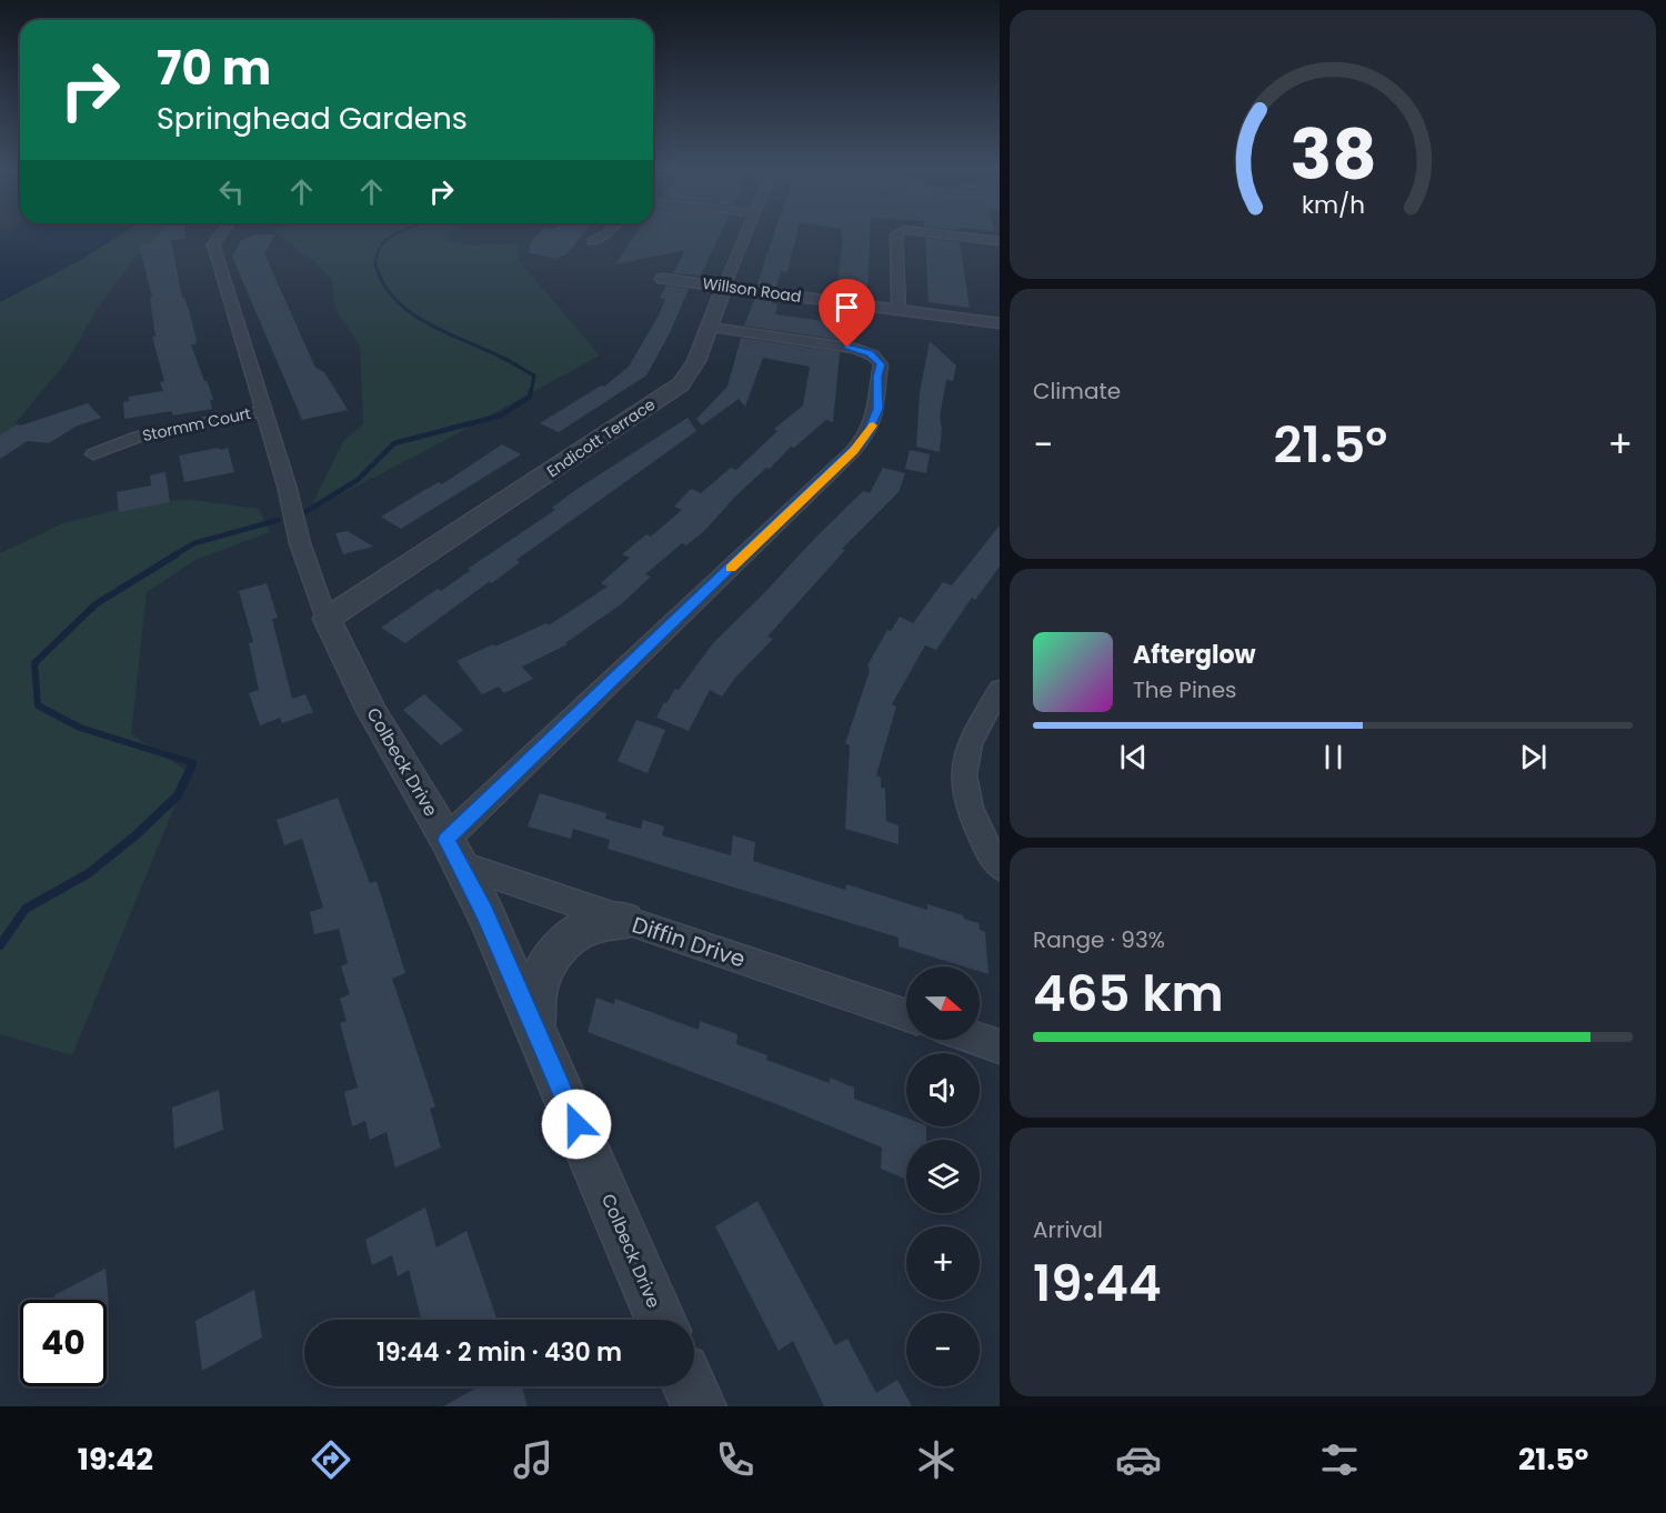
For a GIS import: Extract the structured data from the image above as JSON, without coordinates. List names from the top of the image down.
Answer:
{
  "streets": {
    "street": [
      "Willson Road",
      "Stormm Court",
      "Endicott Terrace",
      "Colbeck Drive",
      "Diffin Drive"
    ]
  },
  "crossings": [
    ["Willson Road", "Endicott Terrace"],
    ["Stormm Court", "Colbeck Drive"],
    ["Endicott Terrace", "Colbeck Drive"],
    ["Colbeck Drive", "Diffin Drive"]
  ],
  "north": "right",
  "page": {
    "turn": ["70 m", "Springhead Gardens"],
    "tile": [
      "Climate",
      ["Range · 93%", "465 km"],
      ["Arrival", "19:44"]
    ],
    "heat": ["−", "21.5°", "+"],
    "song": ["Afterglow", "The Pines"],
    "map_buttons": ["+", "−"],
    "limit": "40",
    "trip": "19:44 · 2 min · 430 m",
    "tabs": ["19:42", "21.5°"],
    "gauge": ["38", "km/h"]
  }
}
